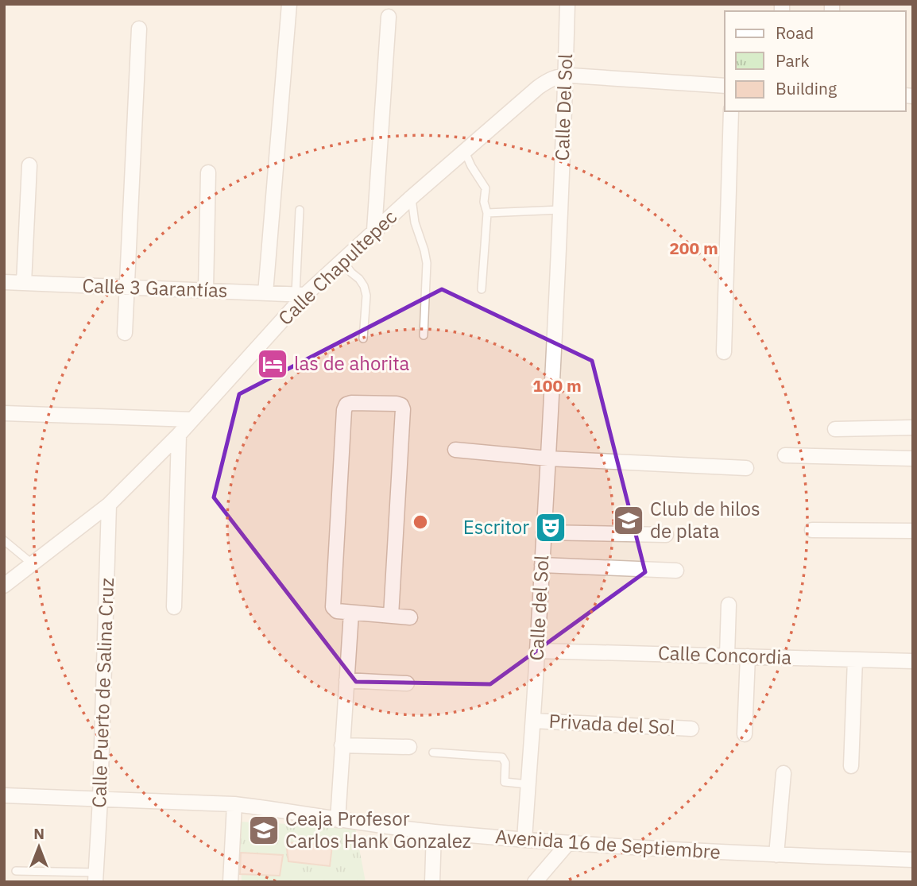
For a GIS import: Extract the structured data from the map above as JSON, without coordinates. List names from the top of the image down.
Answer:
{
  "streets": {
    "street": [
      "Calle Del Sol",
      "Calle Chapultepec",
      "Calle 3 Garantías",
      "Calle del Sol",
      "Calle Concordia",
      "Calle Puerto de Salina Cruz",
      "Privada del Sol",
      "Avenida 16 de Septiembre"
    ]
  },
  "crossings": [
    ["Calle Del Sol", "Calle Chapultepec"],
    ["Calle Del Sol", "Calle del Sol"],
    ["Calle Chapultepec", "Calle 3 Garantías"],
    ["Calle Chapultepec", "Calle Puerto de Salina Cruz"],
    ["Calle del Sol", "Calle Concordia"],
    ["Calle del Sol", "Privada del Sol"],
    ["Calle del Sol", "Avenida 16 de Septiembre"],
    ["Calle Puerto de Salina Cruz", "Avenida 16 de Septiembre"]
  ],
  "places": {
    "hotel": ["las de ahorita"],
    "school or university": ["Club de hilos de plata", "Ceaja Profesor Carlos Hank Gonzalez"],
    "theatre": ["Escritor"]
  },
  "legend": ["Road", "Park", "Building"],
  "north": "top",
  "rings": ["200 m", "100 m"]
}
